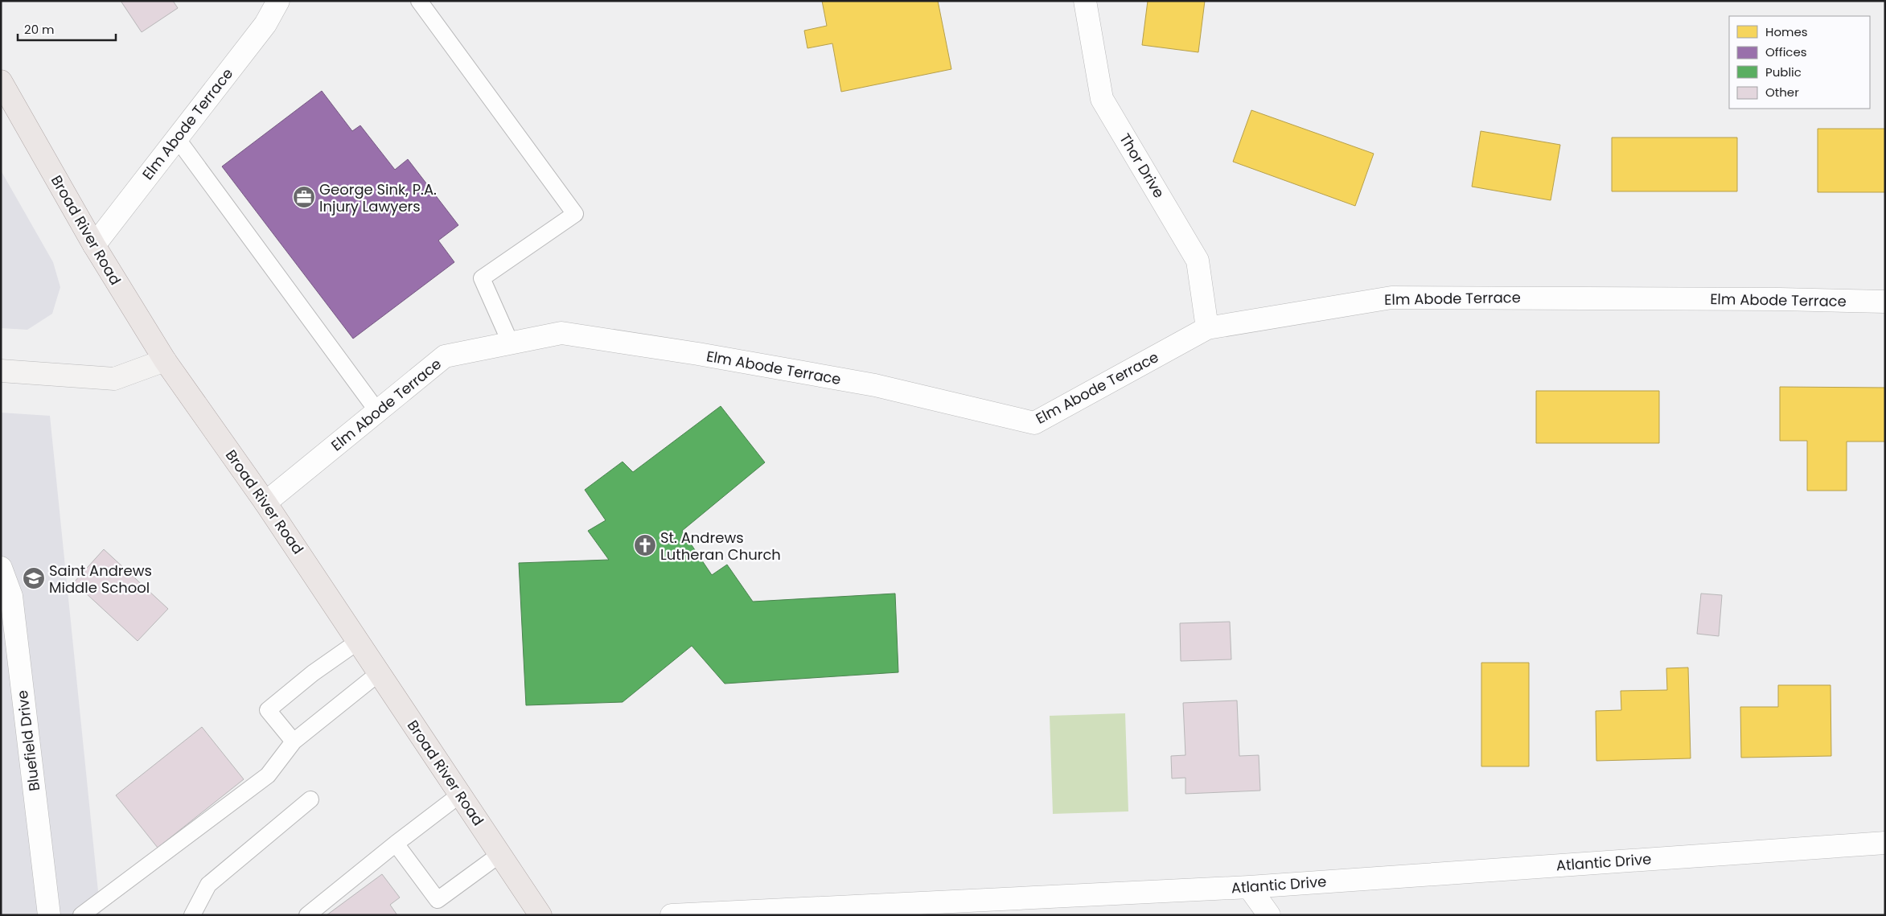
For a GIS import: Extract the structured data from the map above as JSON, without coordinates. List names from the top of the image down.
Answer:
{
  "streets": {
    "main road": ["Broad River Road"],
    "street": [
      "Elm Abode Terrace",
      "Thor Drive",
      "Bluefield Drive",
      "Atlantic Drive"
    ]
  },
  "crossings": [
    ["Elm Abode Terrace", "Thor Drive"],
    ["Elm Abode Terrace", "Broad River Road"]
  ],
  "places": {
    "office": ["George Sink, P.A. Injury Lawyers"],
    "church": ["St. Andrews Lutheran Church"],
    "school or university": ["Saint Andrews Middle School"]
  },
  "legend": [
    "Homes",
    "Offices",
    "Public",
    "Other"
  ],
  "scale_bar": "20 m"
}
